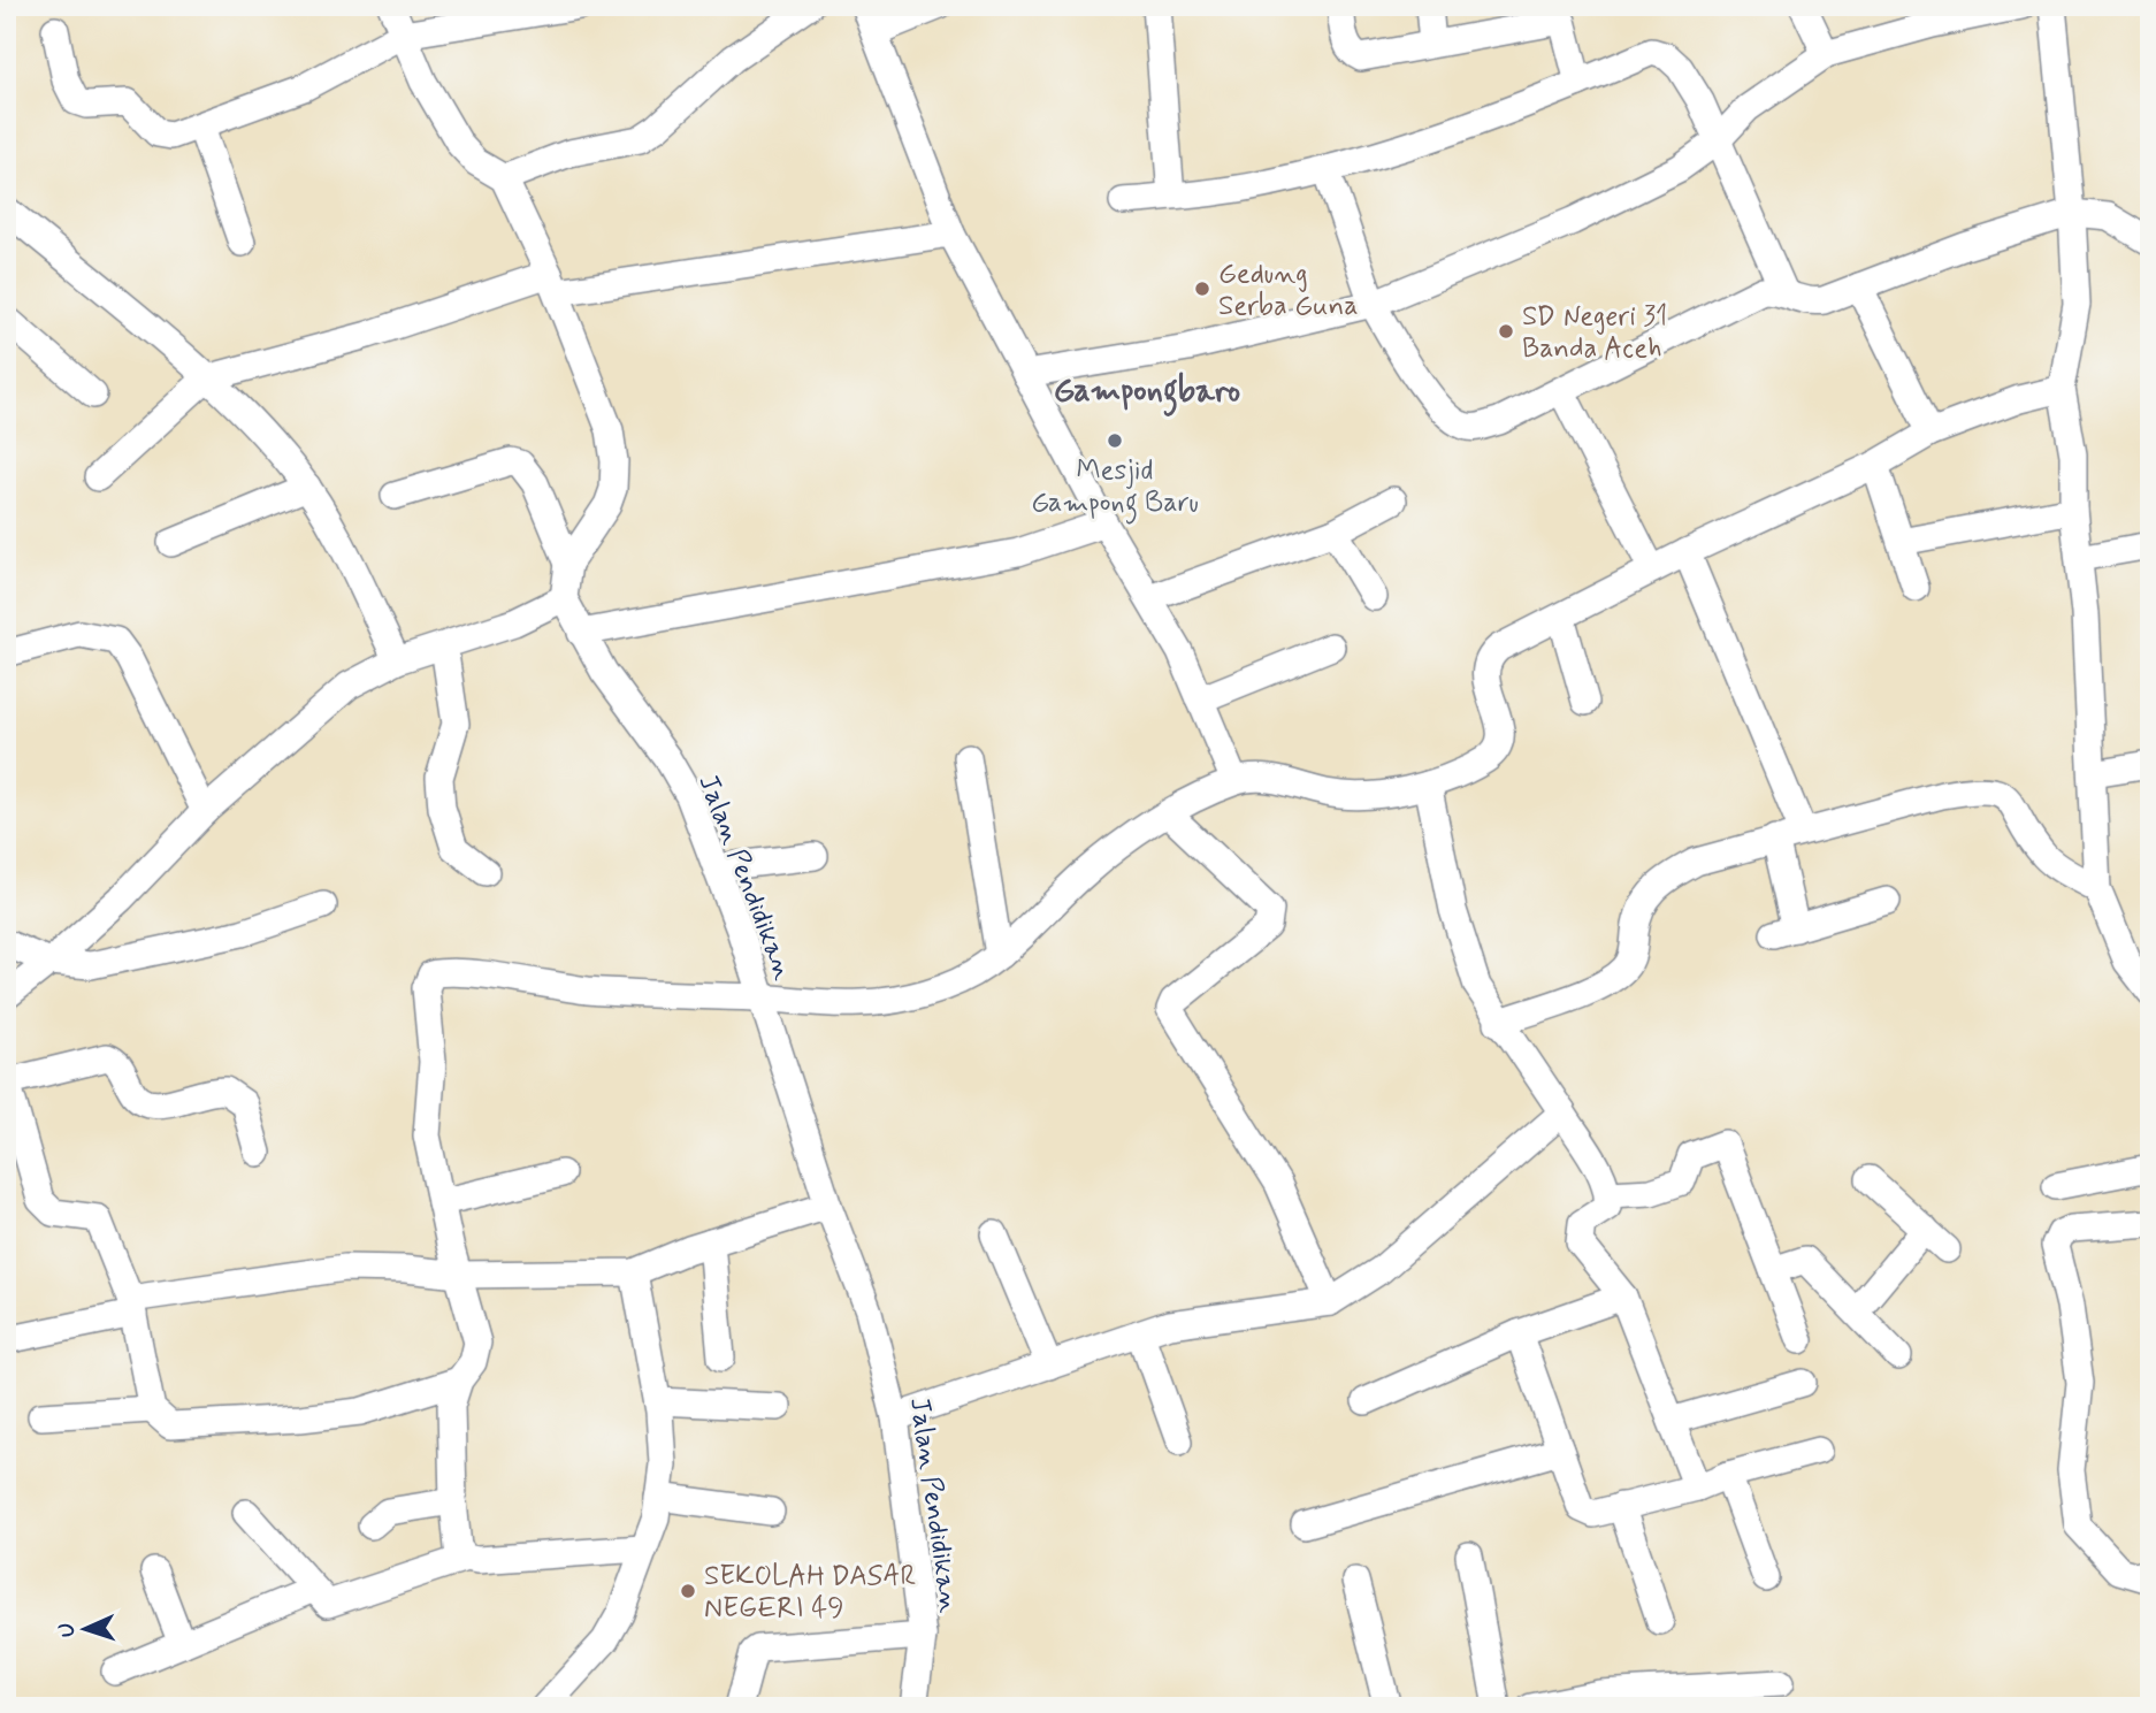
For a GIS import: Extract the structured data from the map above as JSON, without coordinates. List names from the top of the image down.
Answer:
{
  "streets": {
    "street": ["Jalan Pendidikan"]
  },
  "districts": ["Gampongbaro"],
  "places": [
    "Gedung Serba Guna",
    "SD Negeri 31 Banda Aceh",
    "Mesjid Gampong Baru",
    "SEKOLAH DASAR NEGERI 49"
  ],
  "north": "left"
}
